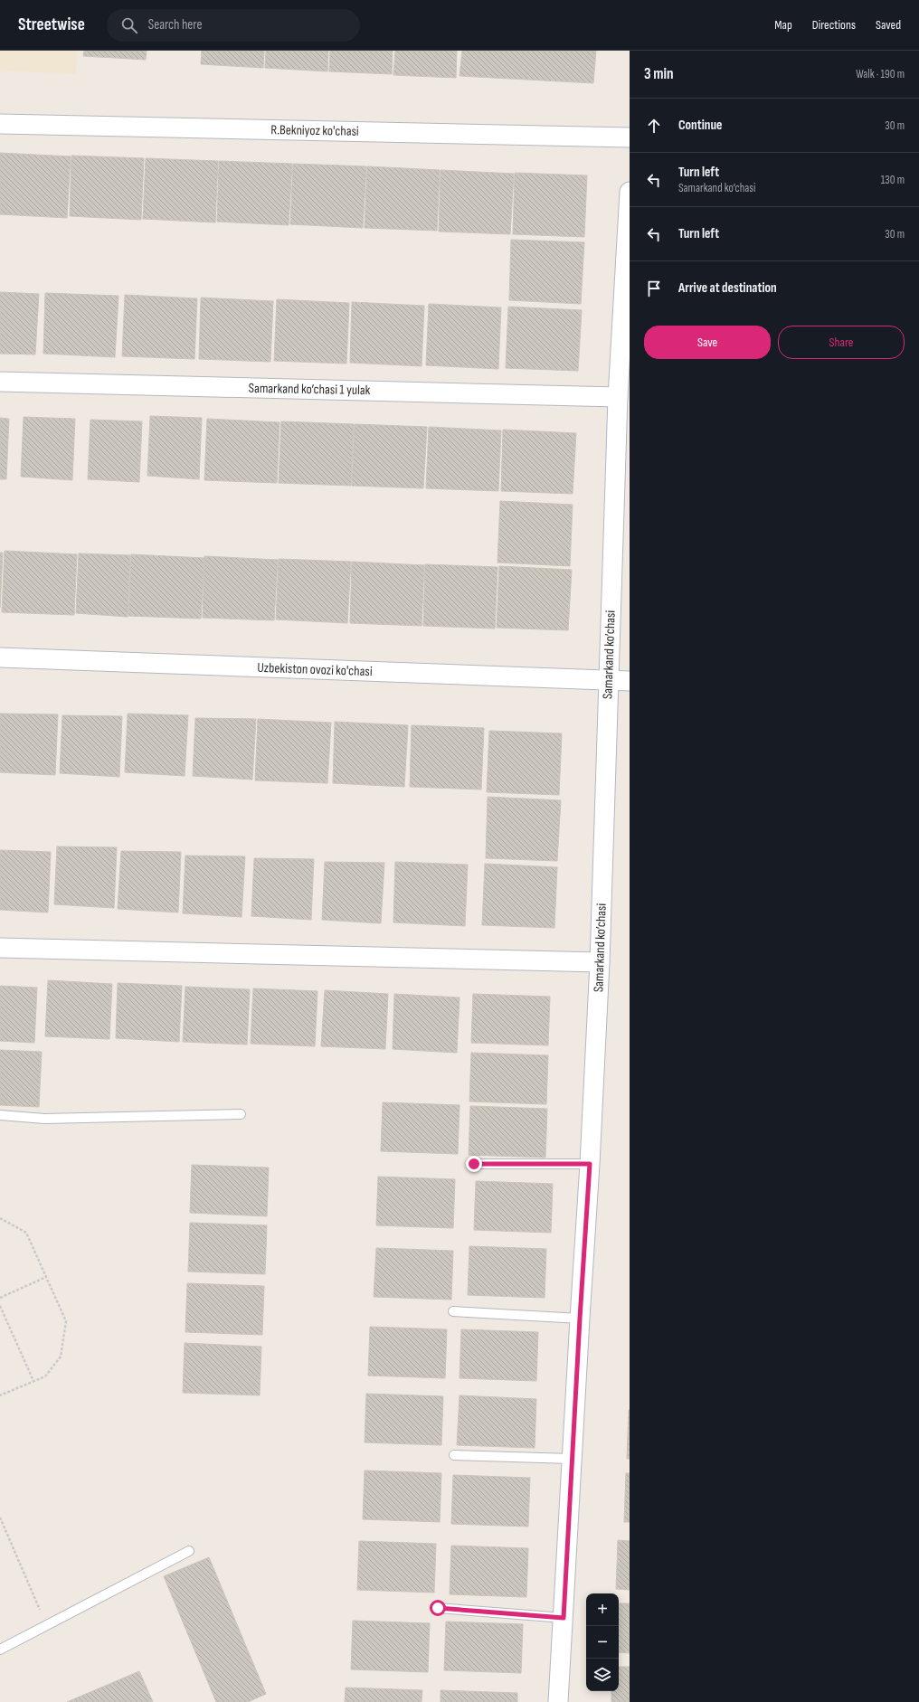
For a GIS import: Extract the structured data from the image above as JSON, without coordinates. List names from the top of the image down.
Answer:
{
  "streets": {
    "street": [
      "R.Bekniyoz ko'chasi",
      "Samarkand ko’chasi 1 yulak",
      "Samarkand ko’chasi",
      "Uzbekiston ovozi ko'chasi"
    ]
  },
  "crossings": [
    ["Samarkand ko’chasi 1 yulak", "Samarkand ko’chasi"],
    ["Samarkand ko’chasi", "Uzbekiston ovozi ko'chasi"]
  ],
  "page": {
    "header": "Streetwise",
    "search": "Search here",
    "nav": ["Map", "Directions", "Saved"],
    "heading": ["3 min", "Walk · 190 m"],
    "list": [
      ["Continue", "30 m"],
      ["Turn left", "Samarkand ko’chasi", "130 m"],
      ["Turn left", "30 m"],
      "Arrive at destination"
    ],
    "buttons": ["Save", "Share"],
    "map_buttons": ["+", "−"]
  }
}
